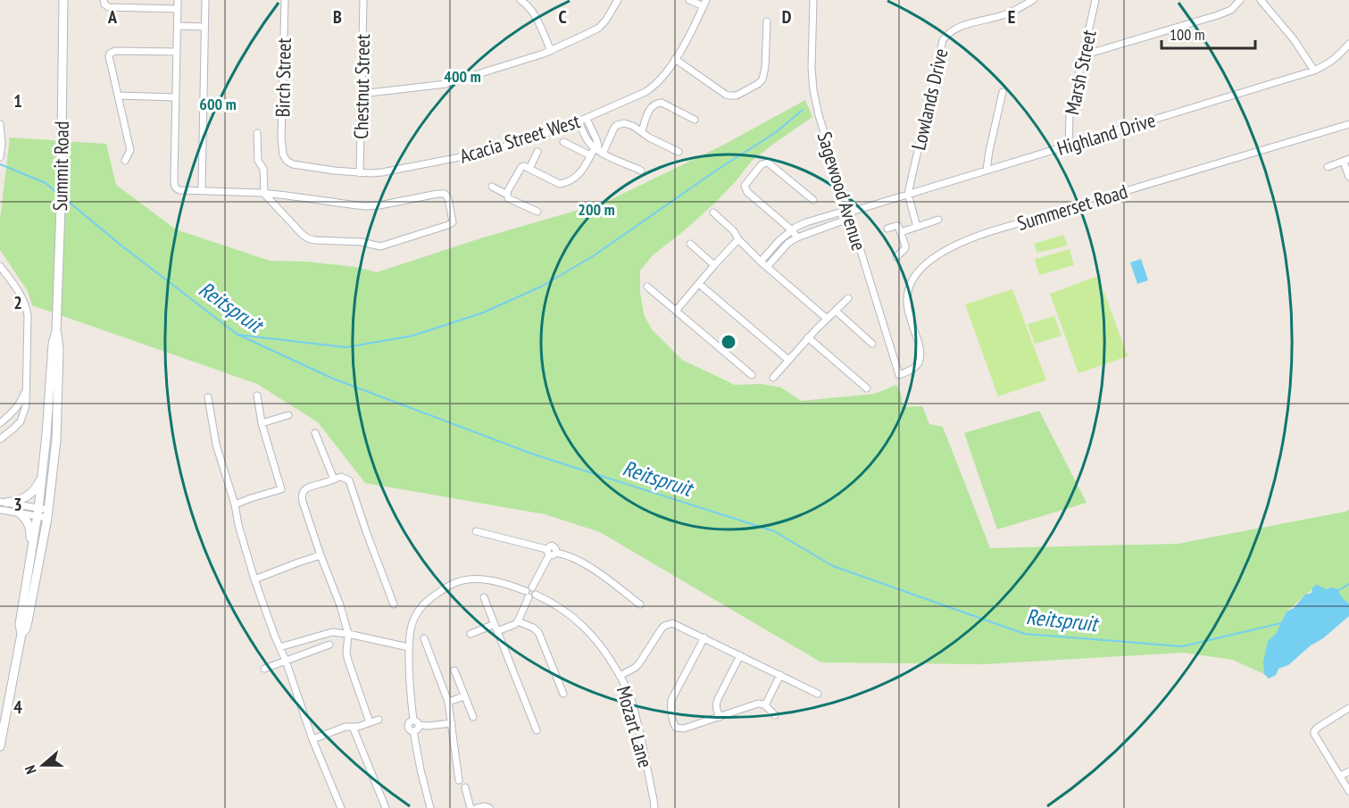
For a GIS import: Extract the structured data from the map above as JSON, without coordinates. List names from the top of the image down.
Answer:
{
  "streets": {
    "main road": ["Summit Road"],
    "street": [
      "Marsh Street",
      "Birch Street",
      "Chestnut Street",
      "Lowlands Drive",
      "Highland Drive",
      "Acacia Street West",
      "Sagewood Avenue",
      "Summerset Road",
      "Mozart Lane"
    ]
  },
  "crossings": [
    ["Marsh Street", "Highland Drive"],
    ["Birch Street", "Acacia Street West"],
    ["Chestnut Street", "Acacia Street West"],
    ["Lowlands Drive", "Highland Drive"],
    ["Highland Drive", "Sagewood Avenue"],
    ["Sagewood Avenue", "Summerset Road"]
  ],
  "water": ["Reitspruit"],
  "scale_bar": "100 m",
  "north": "left",
  "grid": {
    "columns": [
      "A",
      "B",
      "C",
      "D",
      "E"
    ],
    "rows": [
      "1",
      "2",
      "3",
      "4"
    ]
  },
  "rings": ["400 m", "600 m", "200 m"]
}
